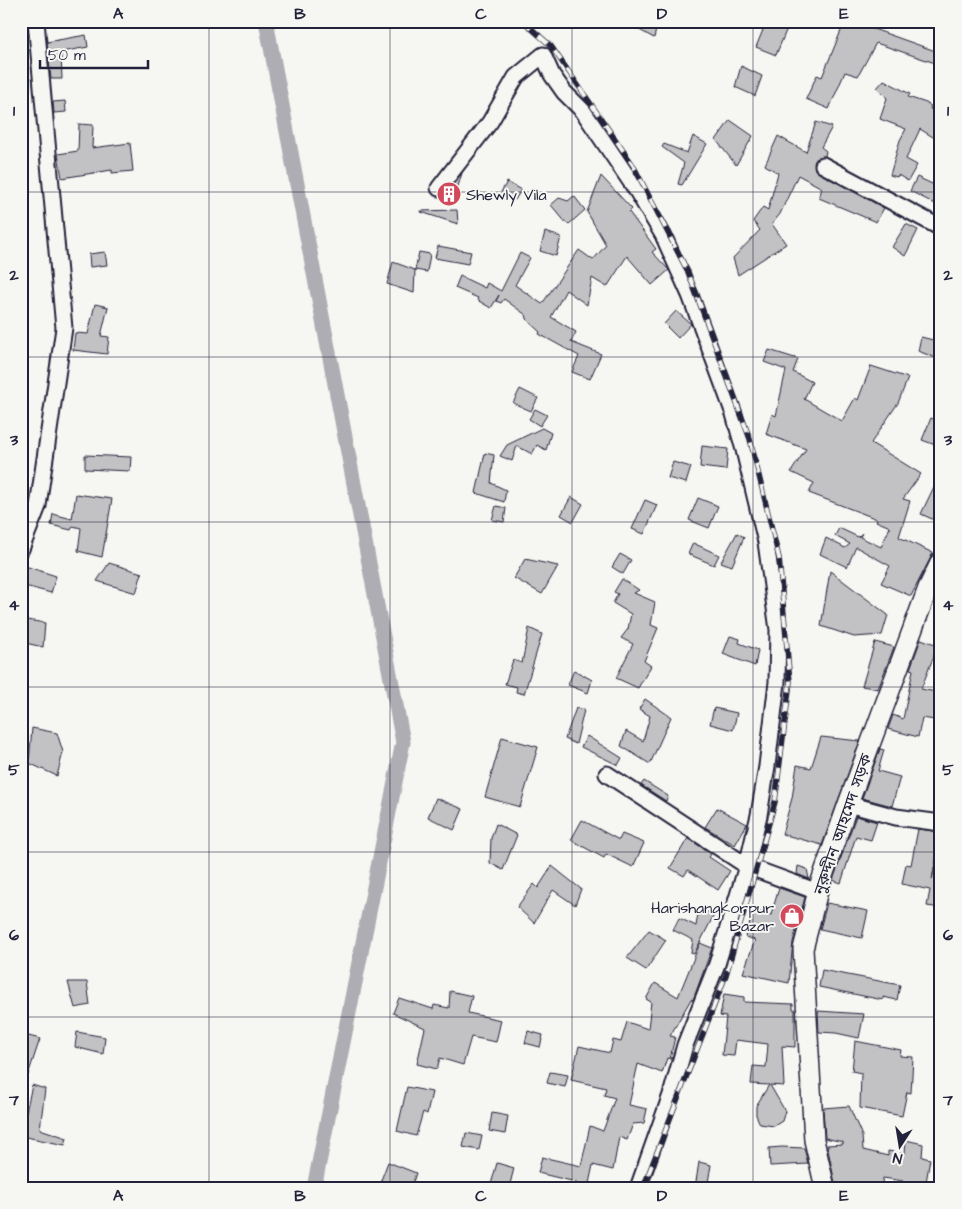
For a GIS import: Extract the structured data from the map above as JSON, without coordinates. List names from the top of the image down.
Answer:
{
  "streets": {
    "main road": ["নুরুদ্দীন আহমেদ সড়ক"]
  },
  "places": {
    "building": ["Shewly Vila"],
    "shop": ["Harishangkorpur Bazar"]
  },
  "scale_bar": "50 m",
  "north": "bottom",
  "grid": {
    "columns": [
      "A",
      "B",
      "C",
      "D",
      "E"
    ],
    "rows": [
      "1",
      "2",
      "3",
      "4",
      "5",
      "6",
      "7"
    ]
  }
}
